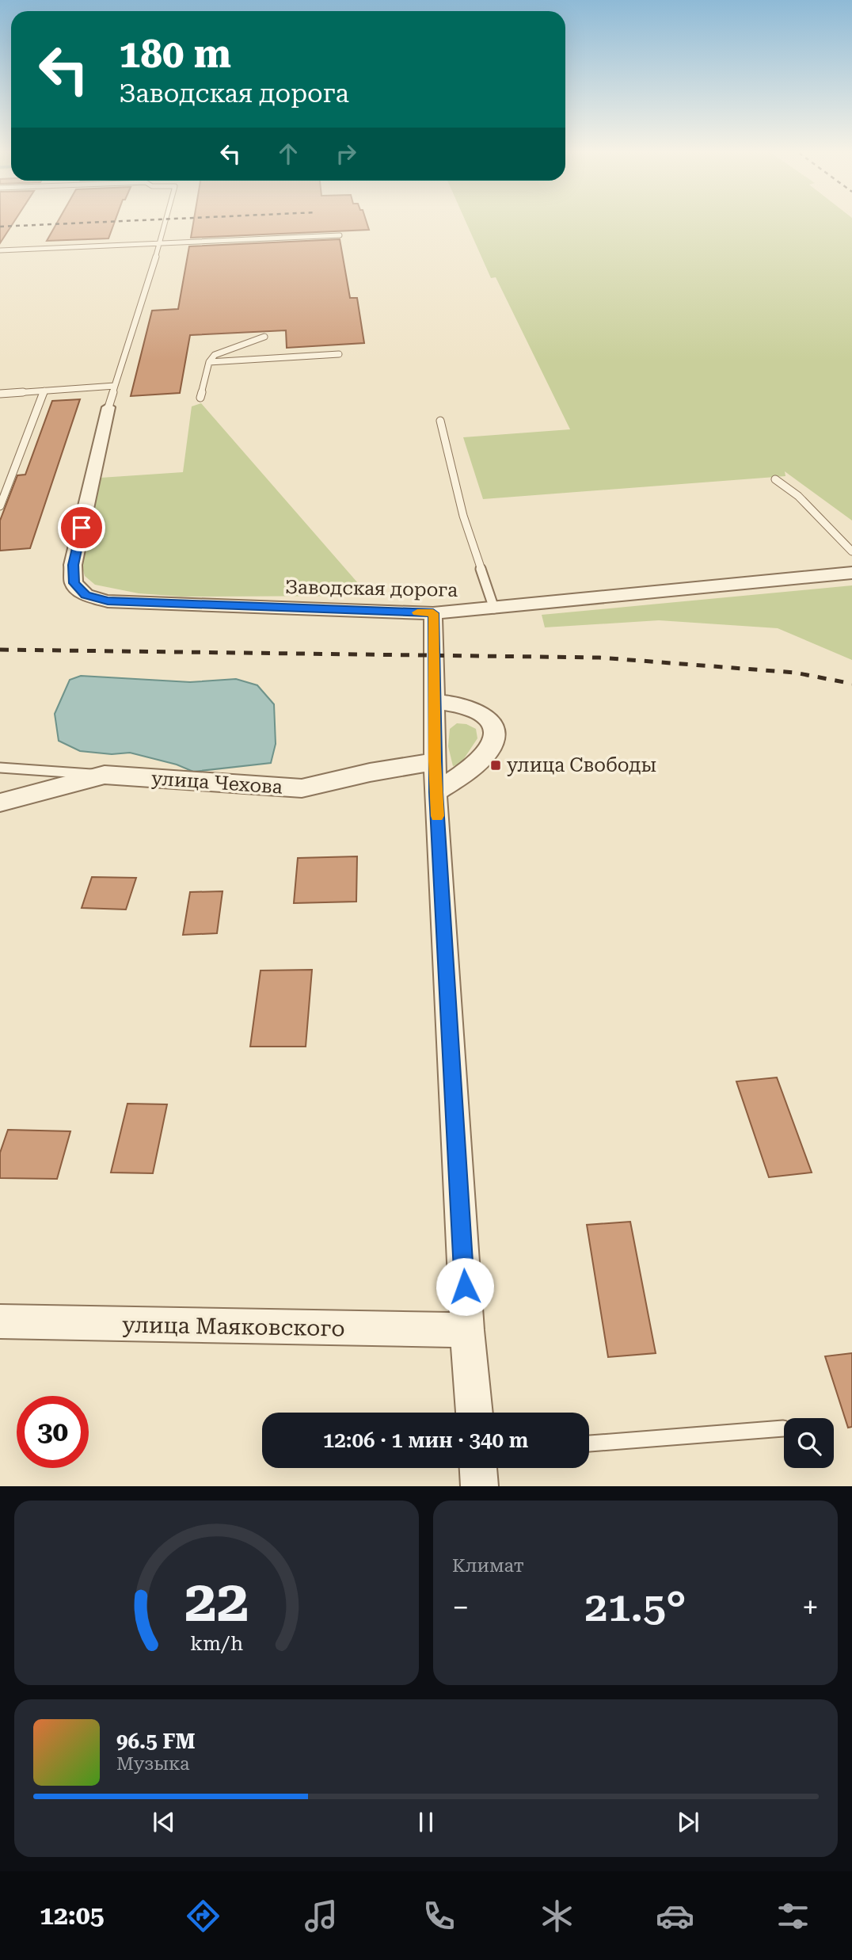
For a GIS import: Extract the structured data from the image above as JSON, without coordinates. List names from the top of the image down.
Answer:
{
  "streets": {
    "street": ["Заводская дорога", "улица Чехова", "улица Маяковского"]
  },
  "places": {
    "transit": ["улица Свободы"]
  },
  "page": {
    "turn": ["180 m", "Заводская дорога"],
    "limit": "30",
    "trip": "12:06 · 1 мин · 340 m",
    "tile": "Климат",
    "heat": ["−", "21.5°", "+"],
    "song": ["96.5 FM", "Музыка"],
    "tabs": "12:05",
    "gauge": ["22", "km/h"]
  }
}
